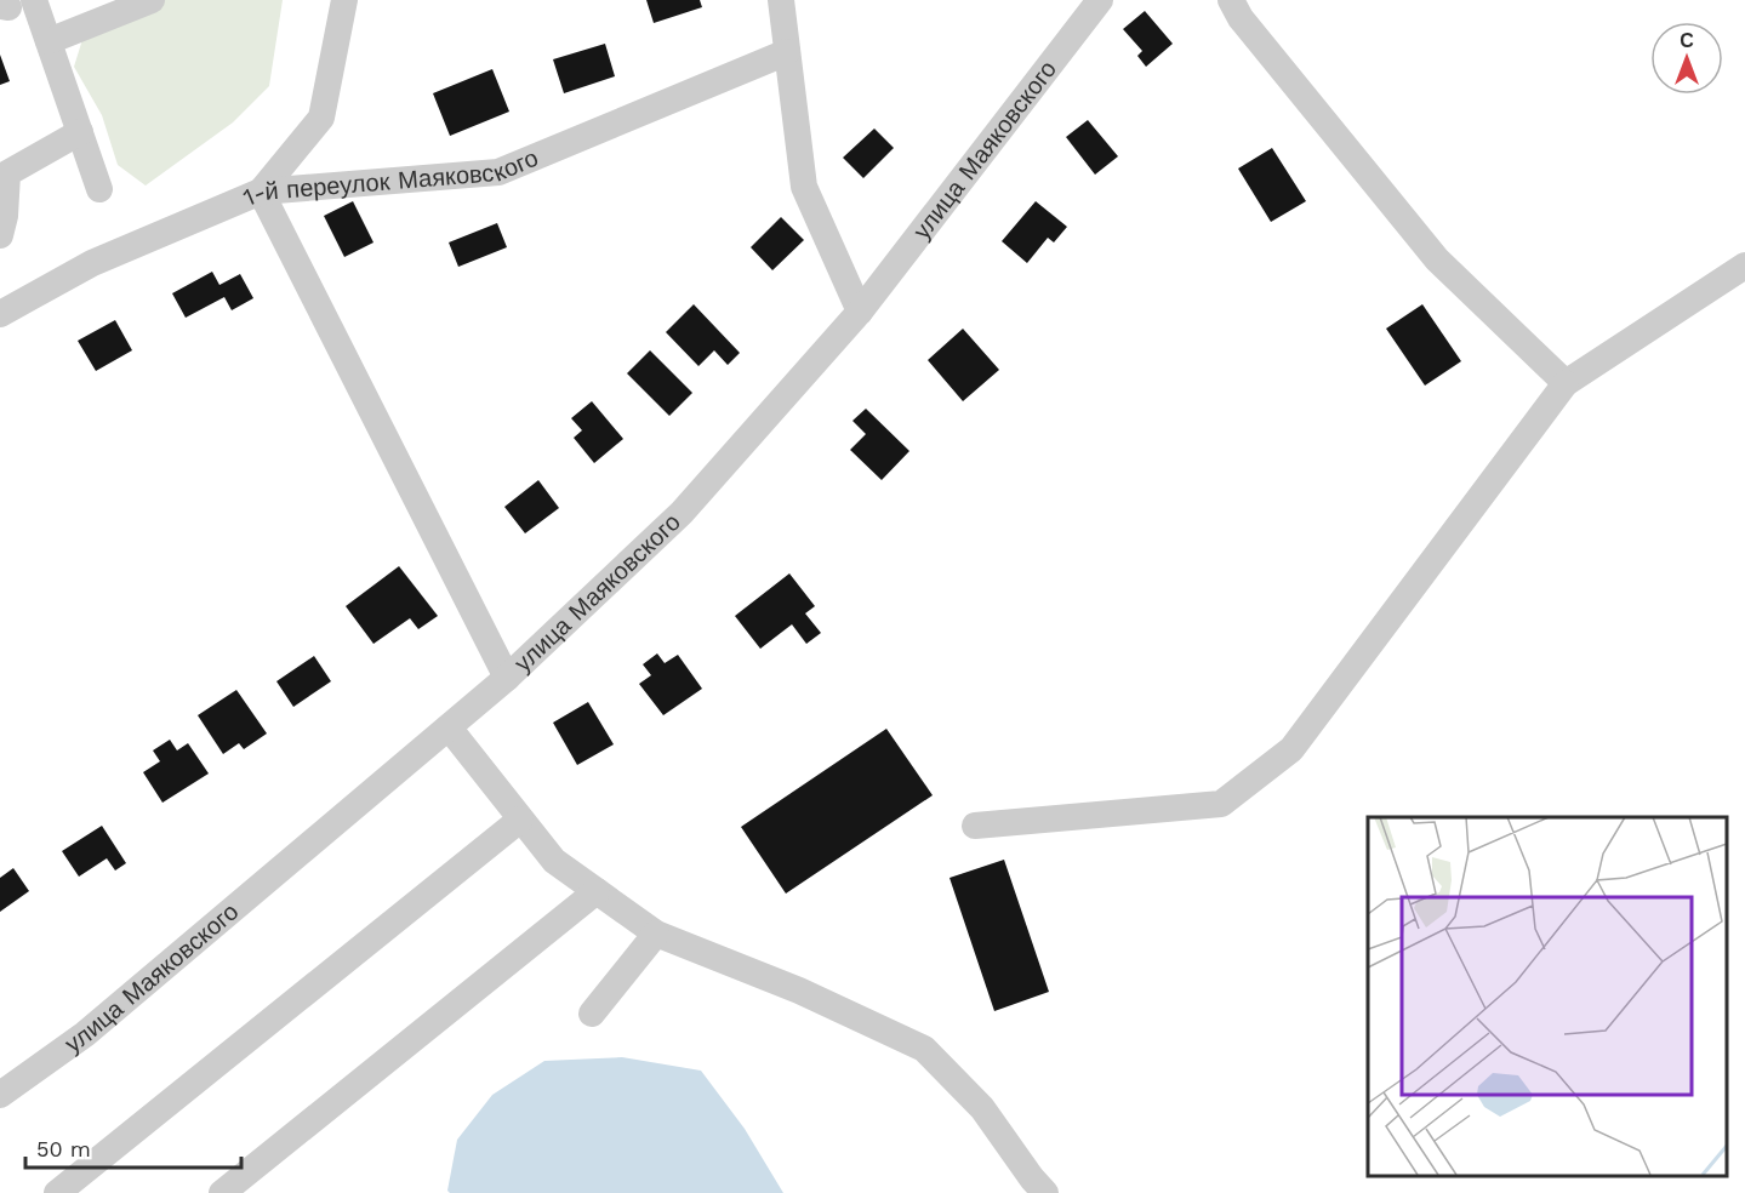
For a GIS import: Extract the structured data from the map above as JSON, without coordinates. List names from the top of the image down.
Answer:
{
  "streets": {
    "street": ["улица Маяковского", "1-й переулок Маяковского"]
  },
  "scale_bar": "50 m",
  "north": "top"
}
